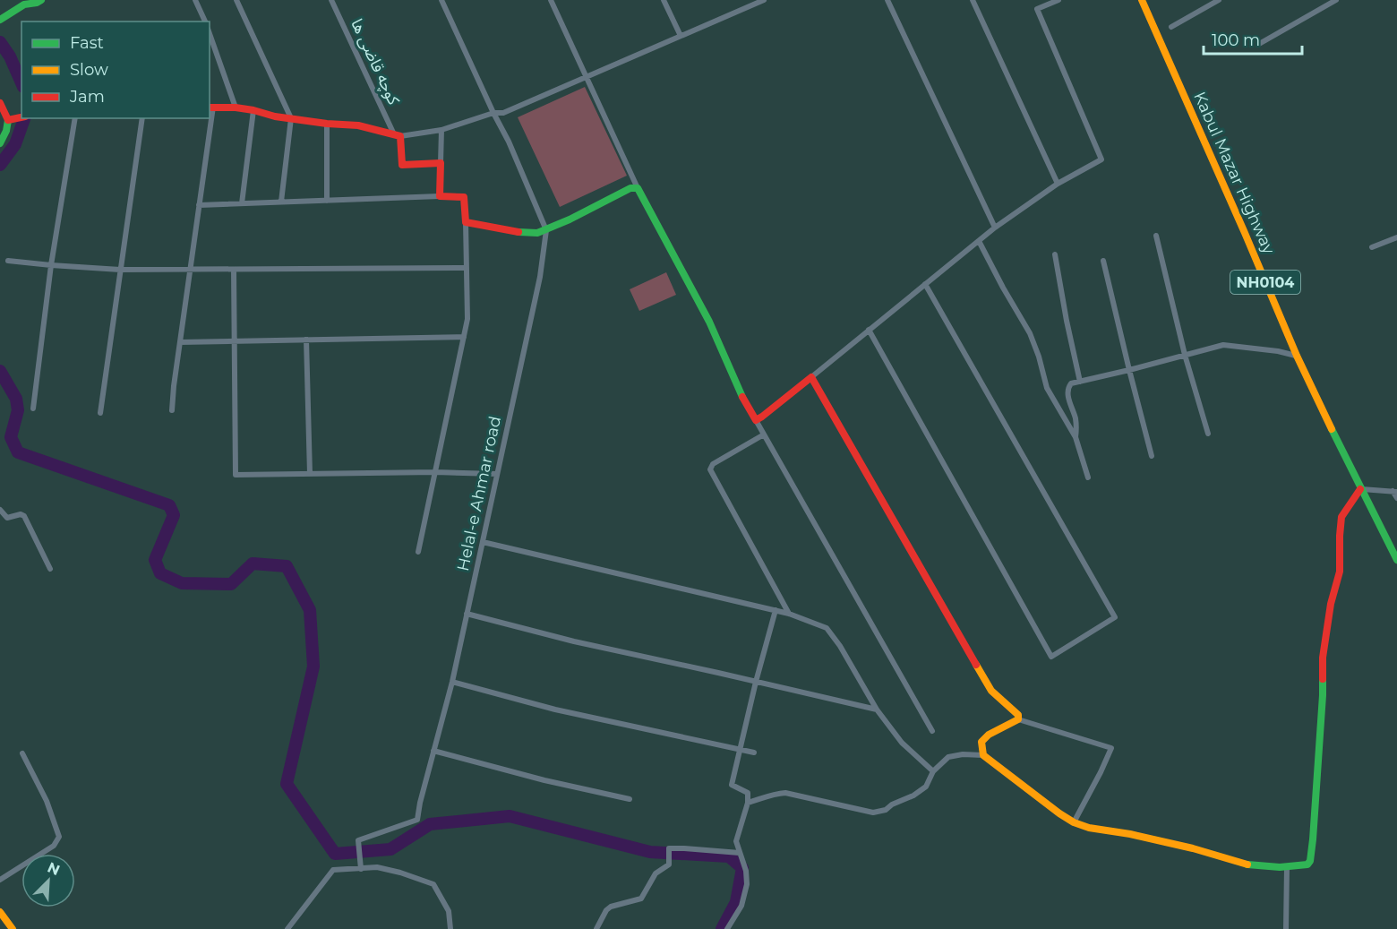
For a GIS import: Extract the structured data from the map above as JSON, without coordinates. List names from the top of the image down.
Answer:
{
  "streets": {
    "main road": ["Kabul Mazar Highway", "NH0104"],
    "street": ["کوچه قاضی ها", "Helal-e Ahmar road"]
  },
  "legend": ["Fast", "Slow", "Jam"],
  "scale_bar": "100 m",
  "north": "top right"
}
